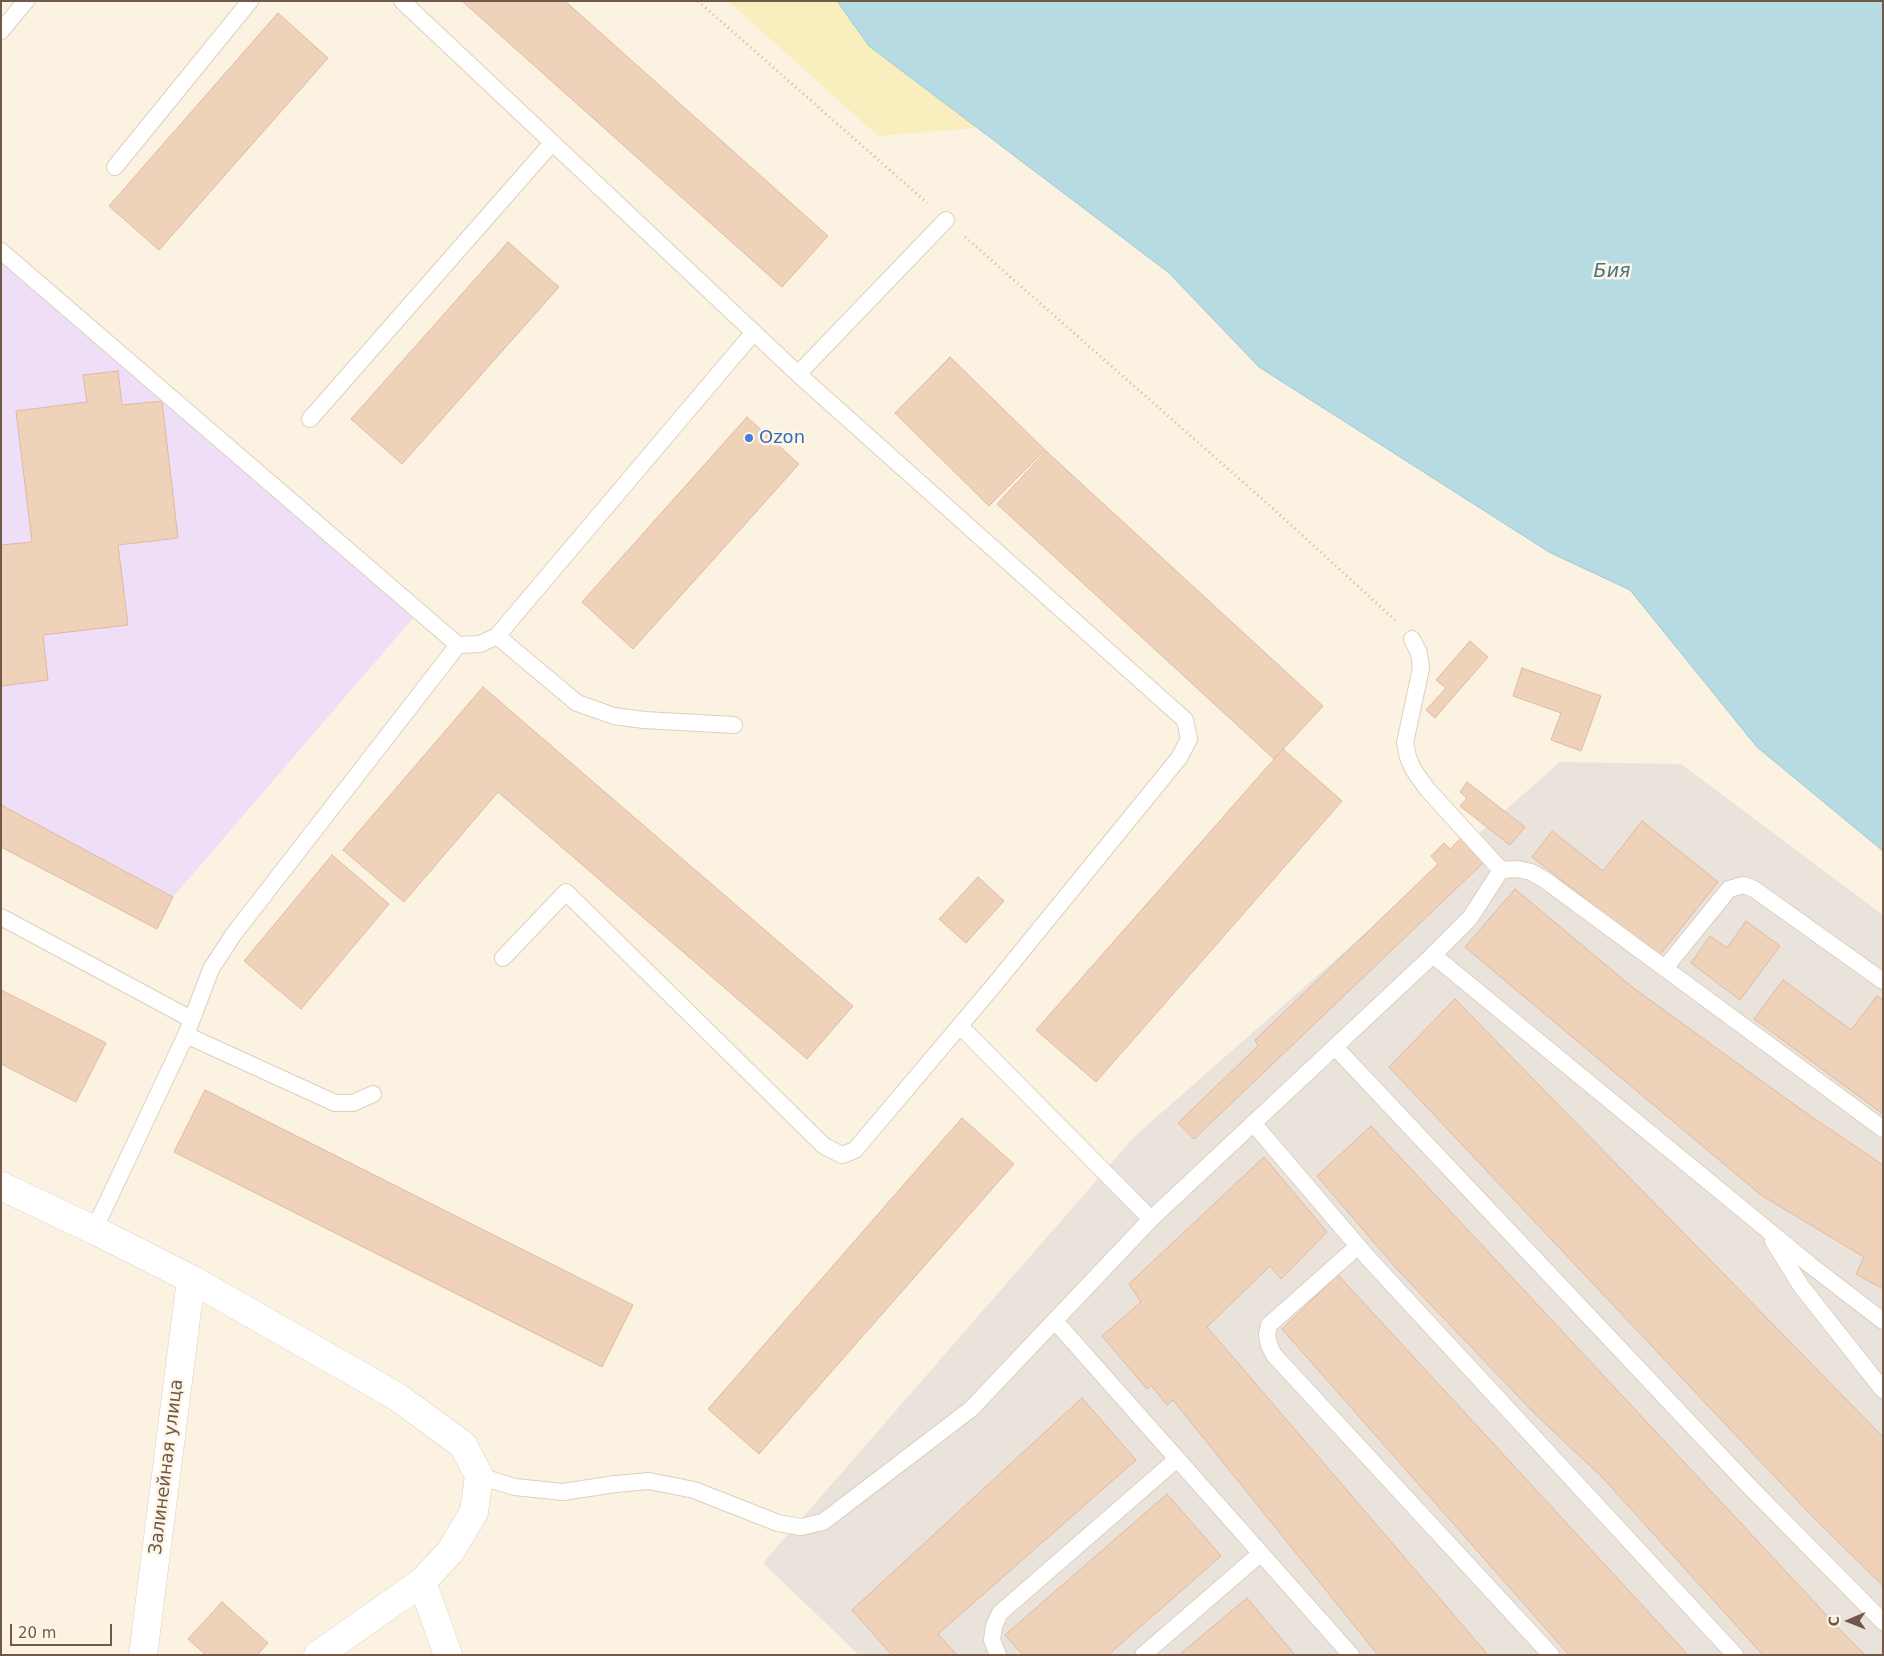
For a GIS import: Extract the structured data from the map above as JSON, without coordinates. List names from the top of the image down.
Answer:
{
  "streets": {
    "street": ["Залинейная улица"]
  },
  "water": ["Бия"],
  "places": ["Ozon"],
  "scale_bar": "20 m",
  "north": "left"
}
